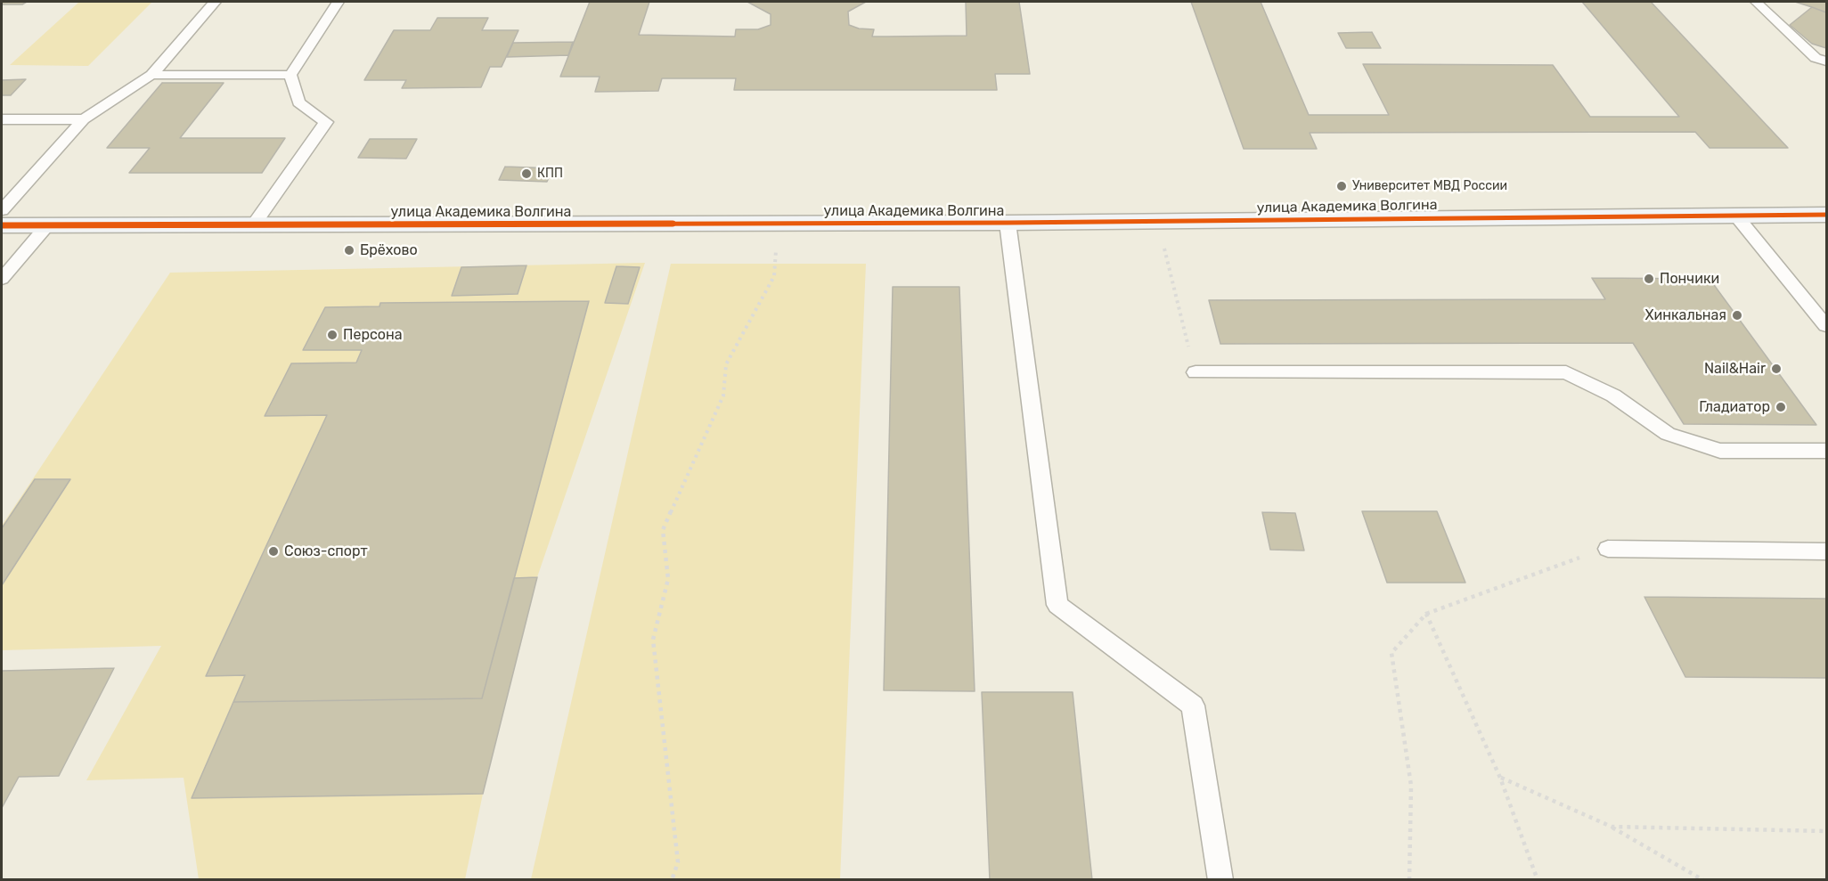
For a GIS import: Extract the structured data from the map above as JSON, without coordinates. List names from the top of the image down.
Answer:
{
  "streets": {
    "street": ["улица Академика Волгина"]
  },
  "places": [
    "КПП",
    "Университет МВД России",
    "Брёхово",
    "Пончики",
    "Хинкальная",
    "Персона",
    "Nail&Hair",
    "Гладиатор",
    "Союз-спорт"
  ]
}
